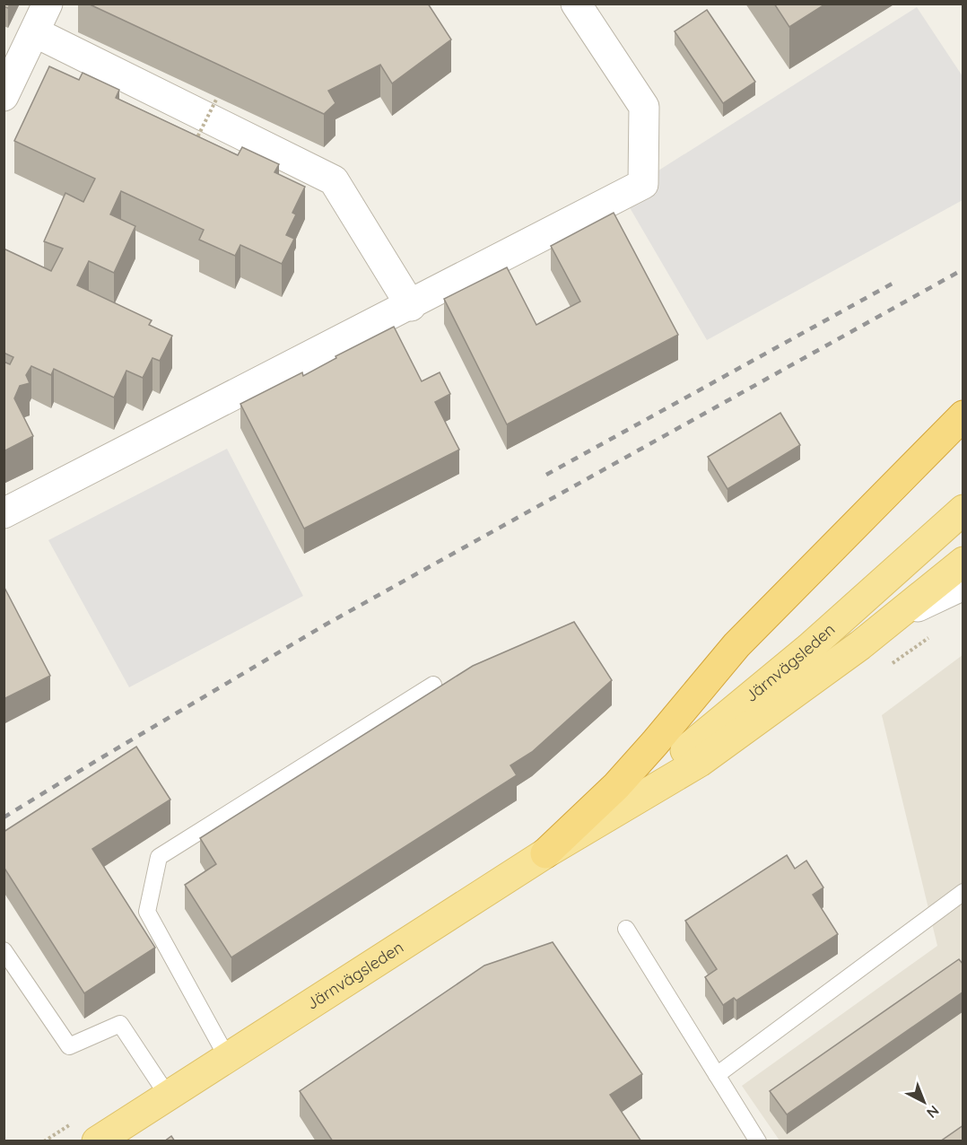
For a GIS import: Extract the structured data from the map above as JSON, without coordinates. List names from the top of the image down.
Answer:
{
  "streets": {
    "main road": ["Järnvägsleden"]
  },
  "north": "bottom right"
}
